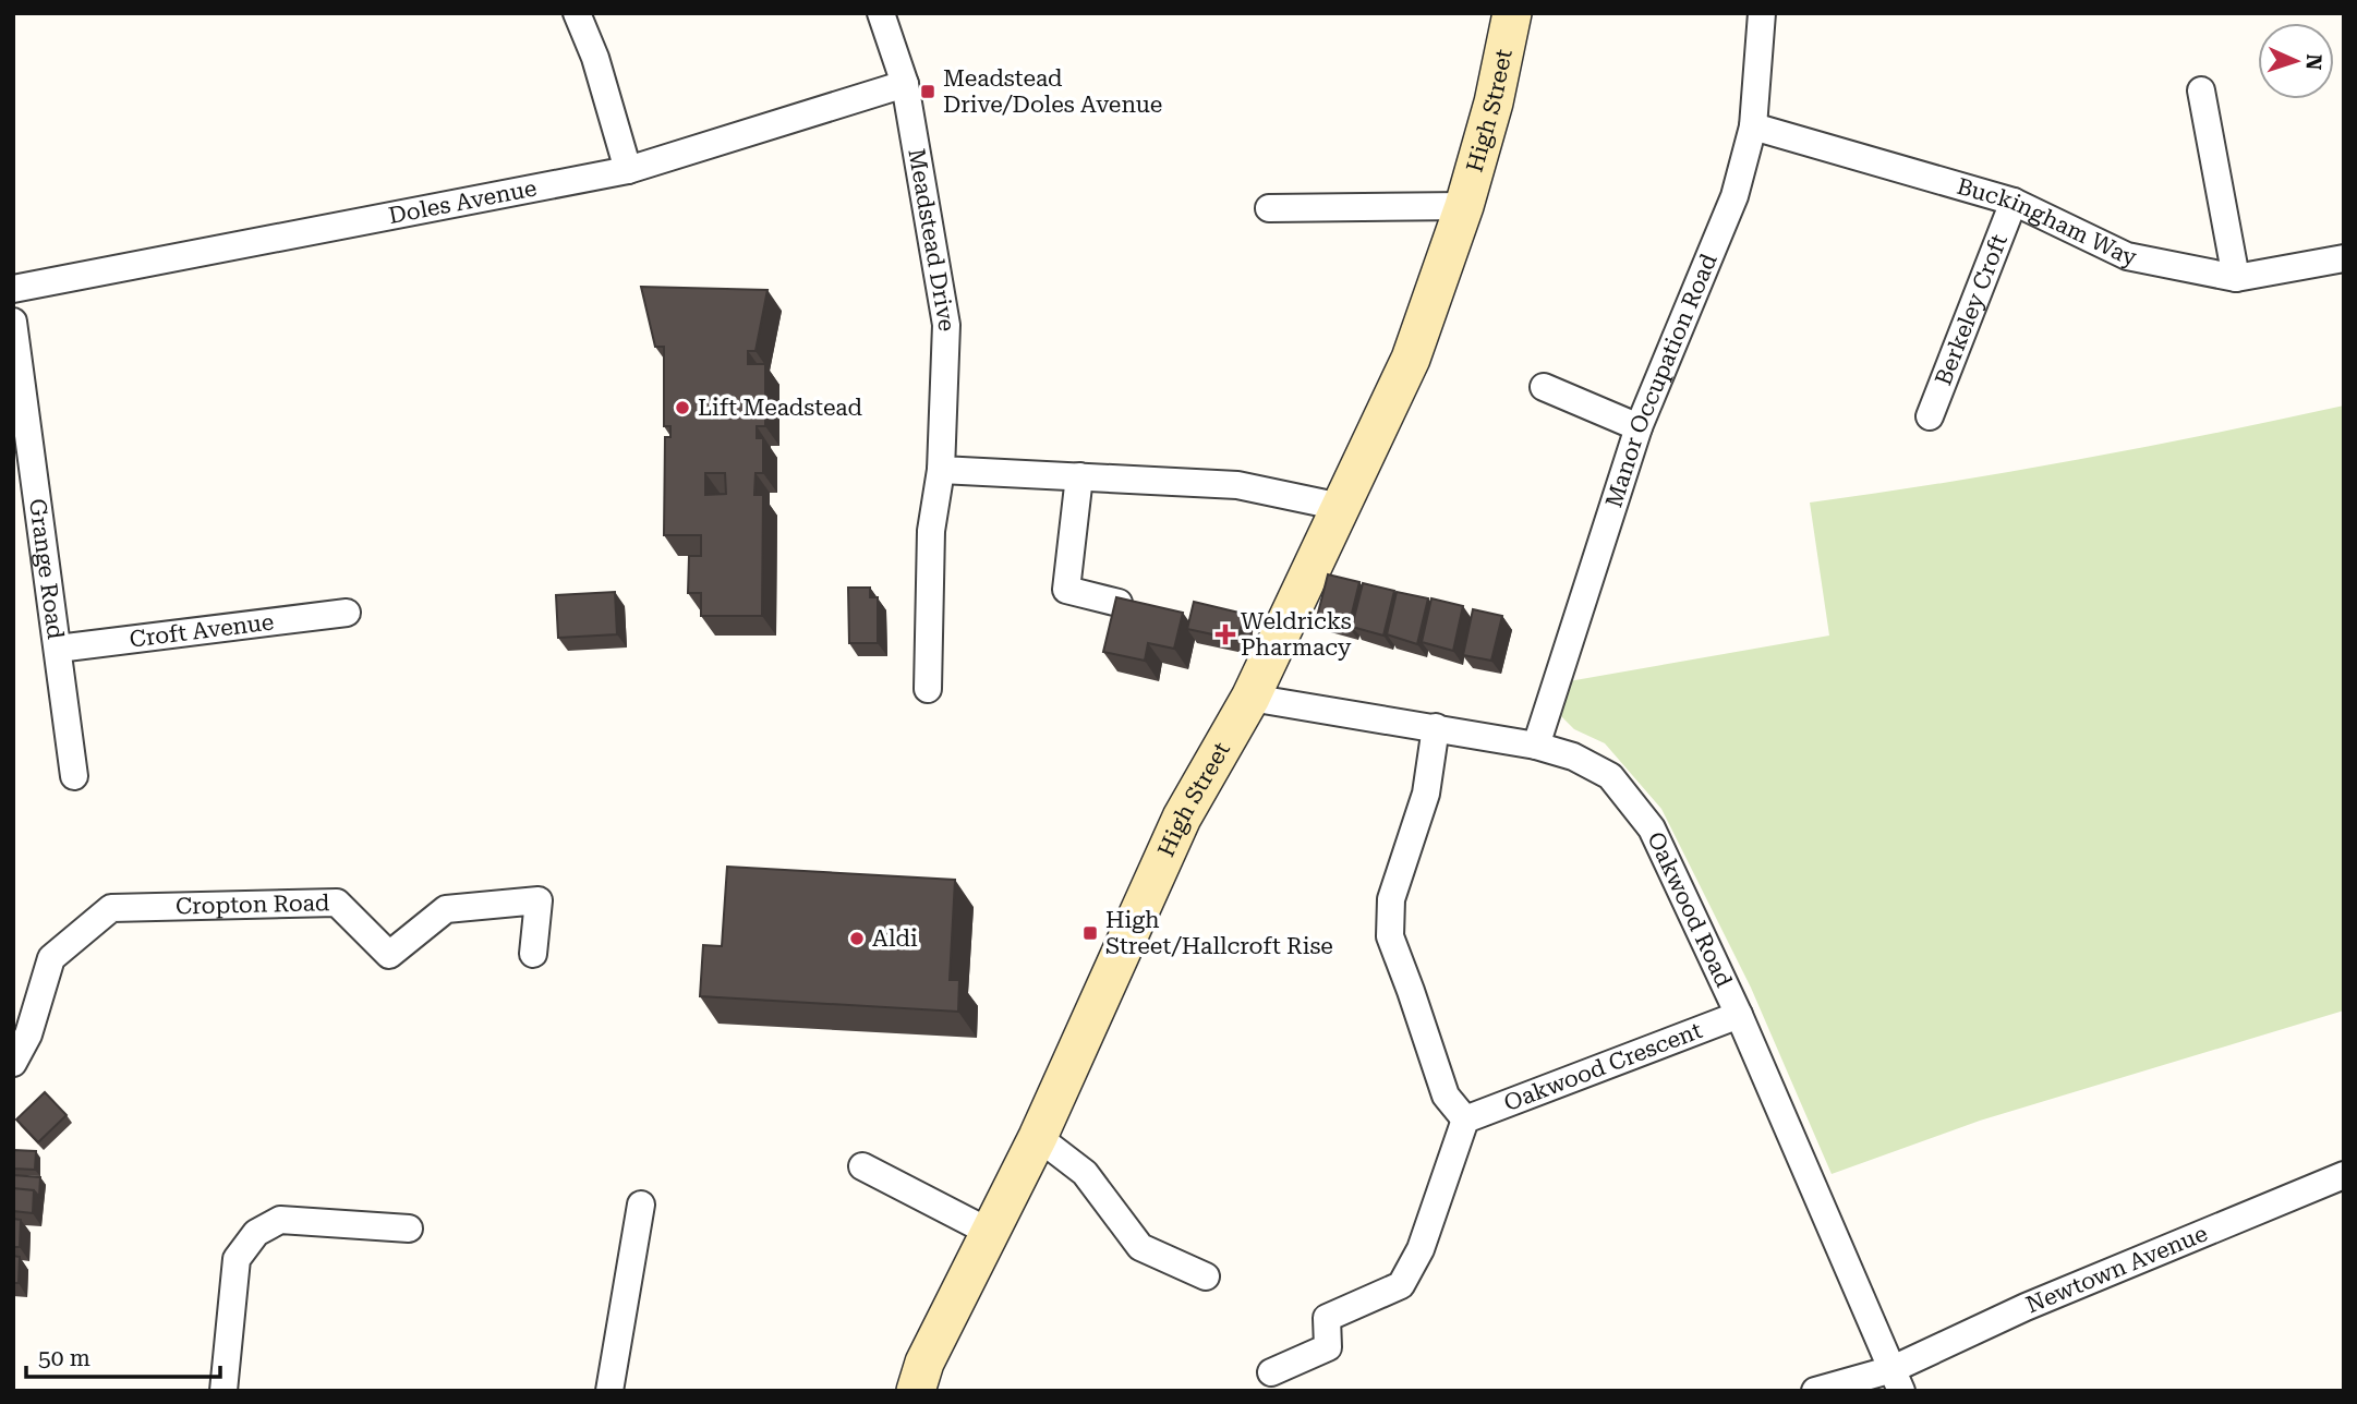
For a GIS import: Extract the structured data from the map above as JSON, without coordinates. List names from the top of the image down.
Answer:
{
  "streets": {
    "main road": ["High Street"],
    "street": [
      "Doles Avenue",
      "Buckingham Way",
      "Meadstead Drive",
      "Berkeley Croft",
      "Manor Occupation Road",
      "Grange Road",
      "Croft Avenue",
      "Cropton Road",
      "Oakwood Road",
      "Oakwood Crescent",
      "Newtown Avenue"
    ]
  },
  "crossings": [
    ["High Street", "Oakwood Road"],
    ["Doles Avenue", "Meadstead Drive"],
    ["Buckingham Way", "Berkeley Croft"],
    ["Buckingham Way", "Manor Occupation Road"],
    ["Manor Occupation Road", "Oakwood Road"],
    ["Grange Road", "Croft Avenue"],
    ["Oakwood Road", "Oakwood Crescent"],
    ["Oakwood Road", "Newtown Avenue"]
  ],
  "places": {
    "transit": ["Meadstead Drive/Doles Avenue", "High Street/Hallcroft Rise"],
    "other": ["Lift Meadstead", "Aldi"],
    "health": ["Weldricks Pharmacy"]
  },
  "scale_bar": "50 m",
  "north": "right"
}
